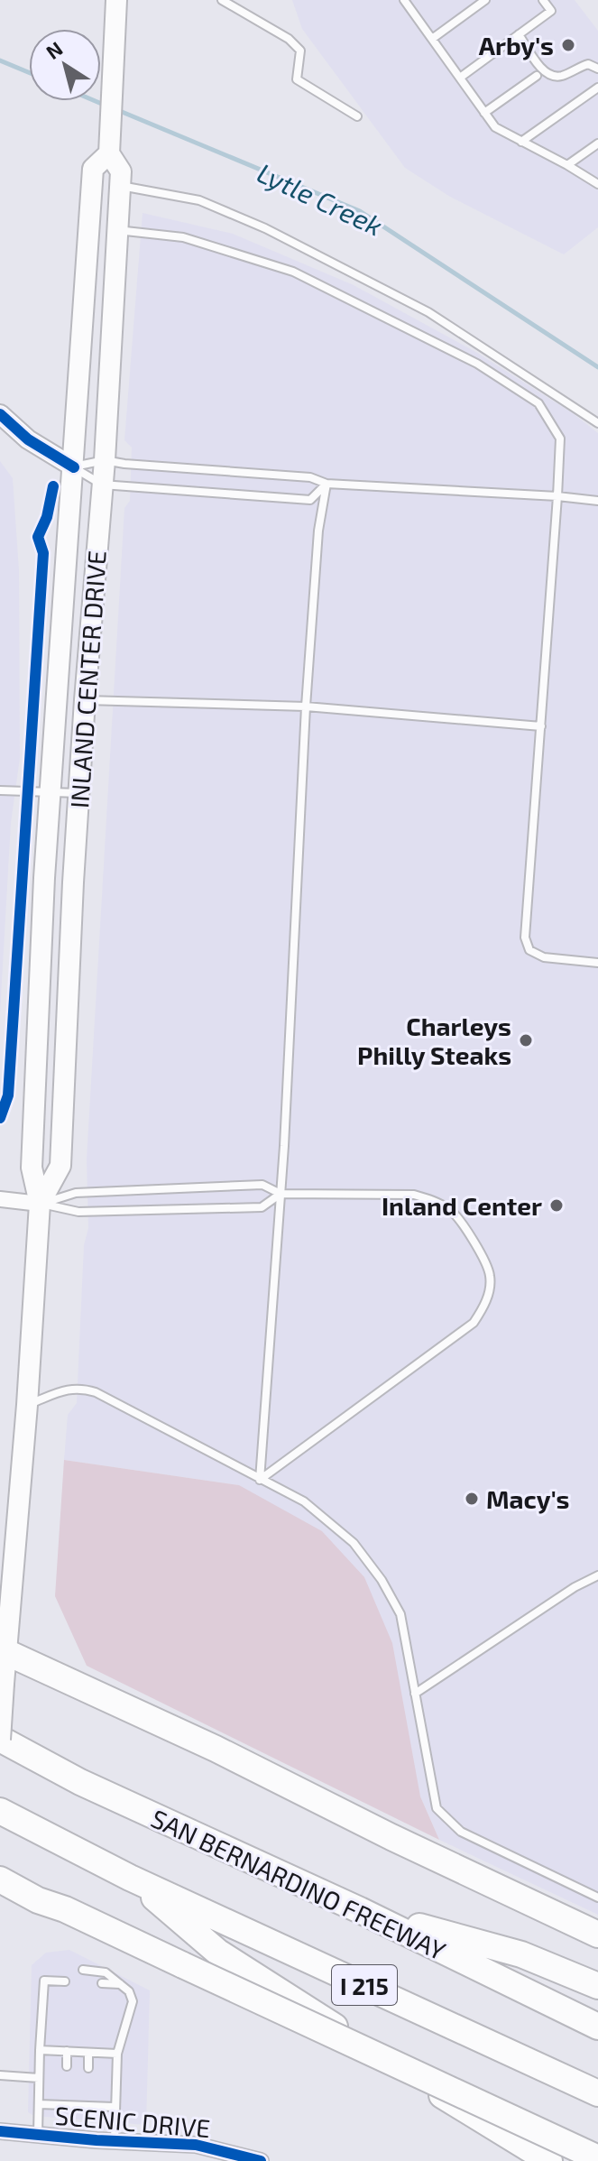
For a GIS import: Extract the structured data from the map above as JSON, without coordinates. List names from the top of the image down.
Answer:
{
  "streets": {
    "highway": ["SAN BERNARDINO FREEWAY", "I 215"],
    "main road": ["INLAND CENTER DRIVE"],
    "street": ["SCENIC DRIVE"]
  },
  "crossings": [
    ["INLAND CENTER DRIVE", "SAN BERNARDINO FREEWAY"]
  ],
  "water": ["Lytle Creek"],
  "places": [
    "Arby's",
    "Charleys Philly Steaks",
    "Inland Center",
    "Macy's"
  ],
  "north": "top left"
}
